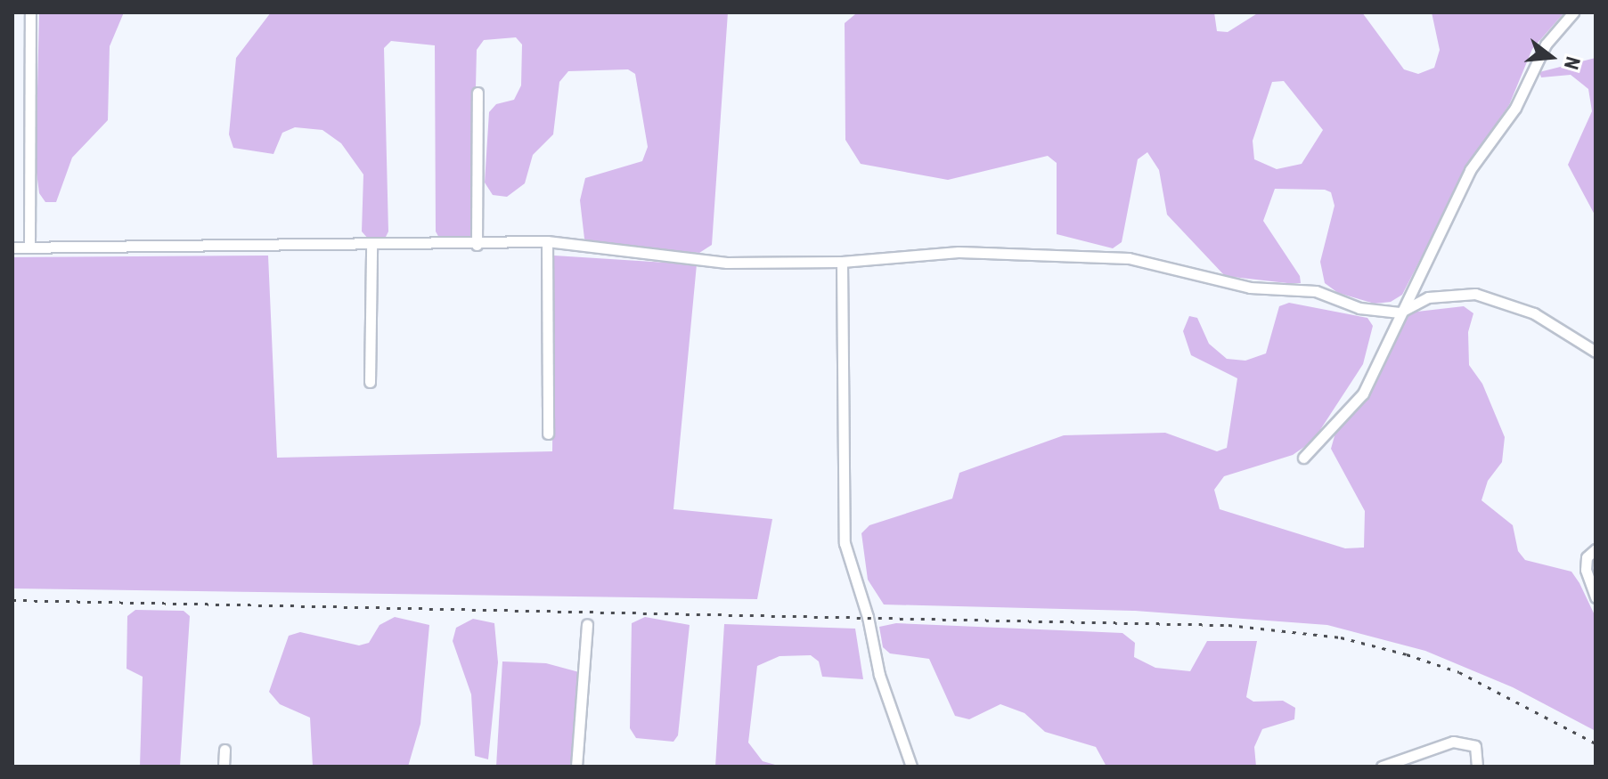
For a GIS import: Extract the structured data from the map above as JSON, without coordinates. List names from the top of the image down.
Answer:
{
  "north": "right"
}
